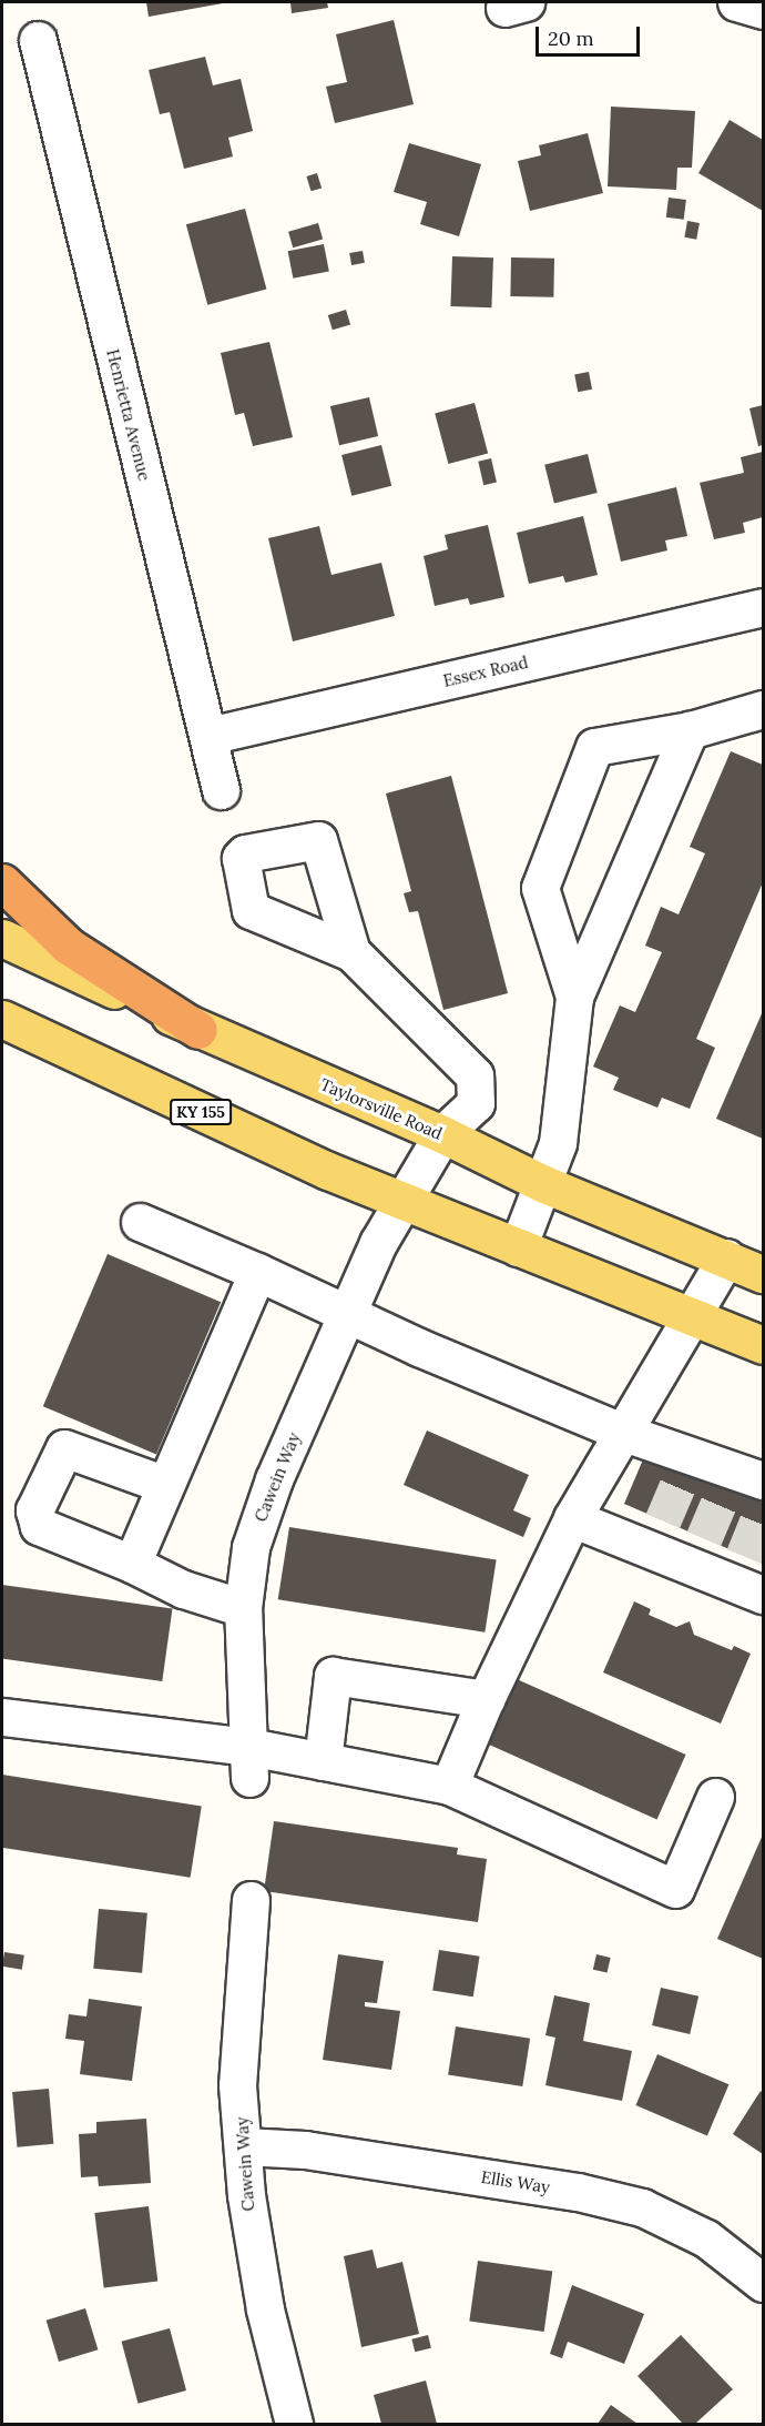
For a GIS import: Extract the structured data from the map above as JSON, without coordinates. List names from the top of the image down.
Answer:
{
  "streets": {
    "main road": ["Taylorsville Road", "KY 155"],
    "street": [
      "Henrietta Avenue",
      "Essex Road",
      "Cawein Way",
      "Ellis Way"
    ]
  },
  "crossings": [
    ["Henrietta Avenue", "Essex Road"],
    ["Taylorsville Road", "Cawein Way"],
    ["KY 155", "Cawein Way"],
    ["Cawein Way", "Ellis Way"]
  ],
  "scale_bar": "20 m"
}
